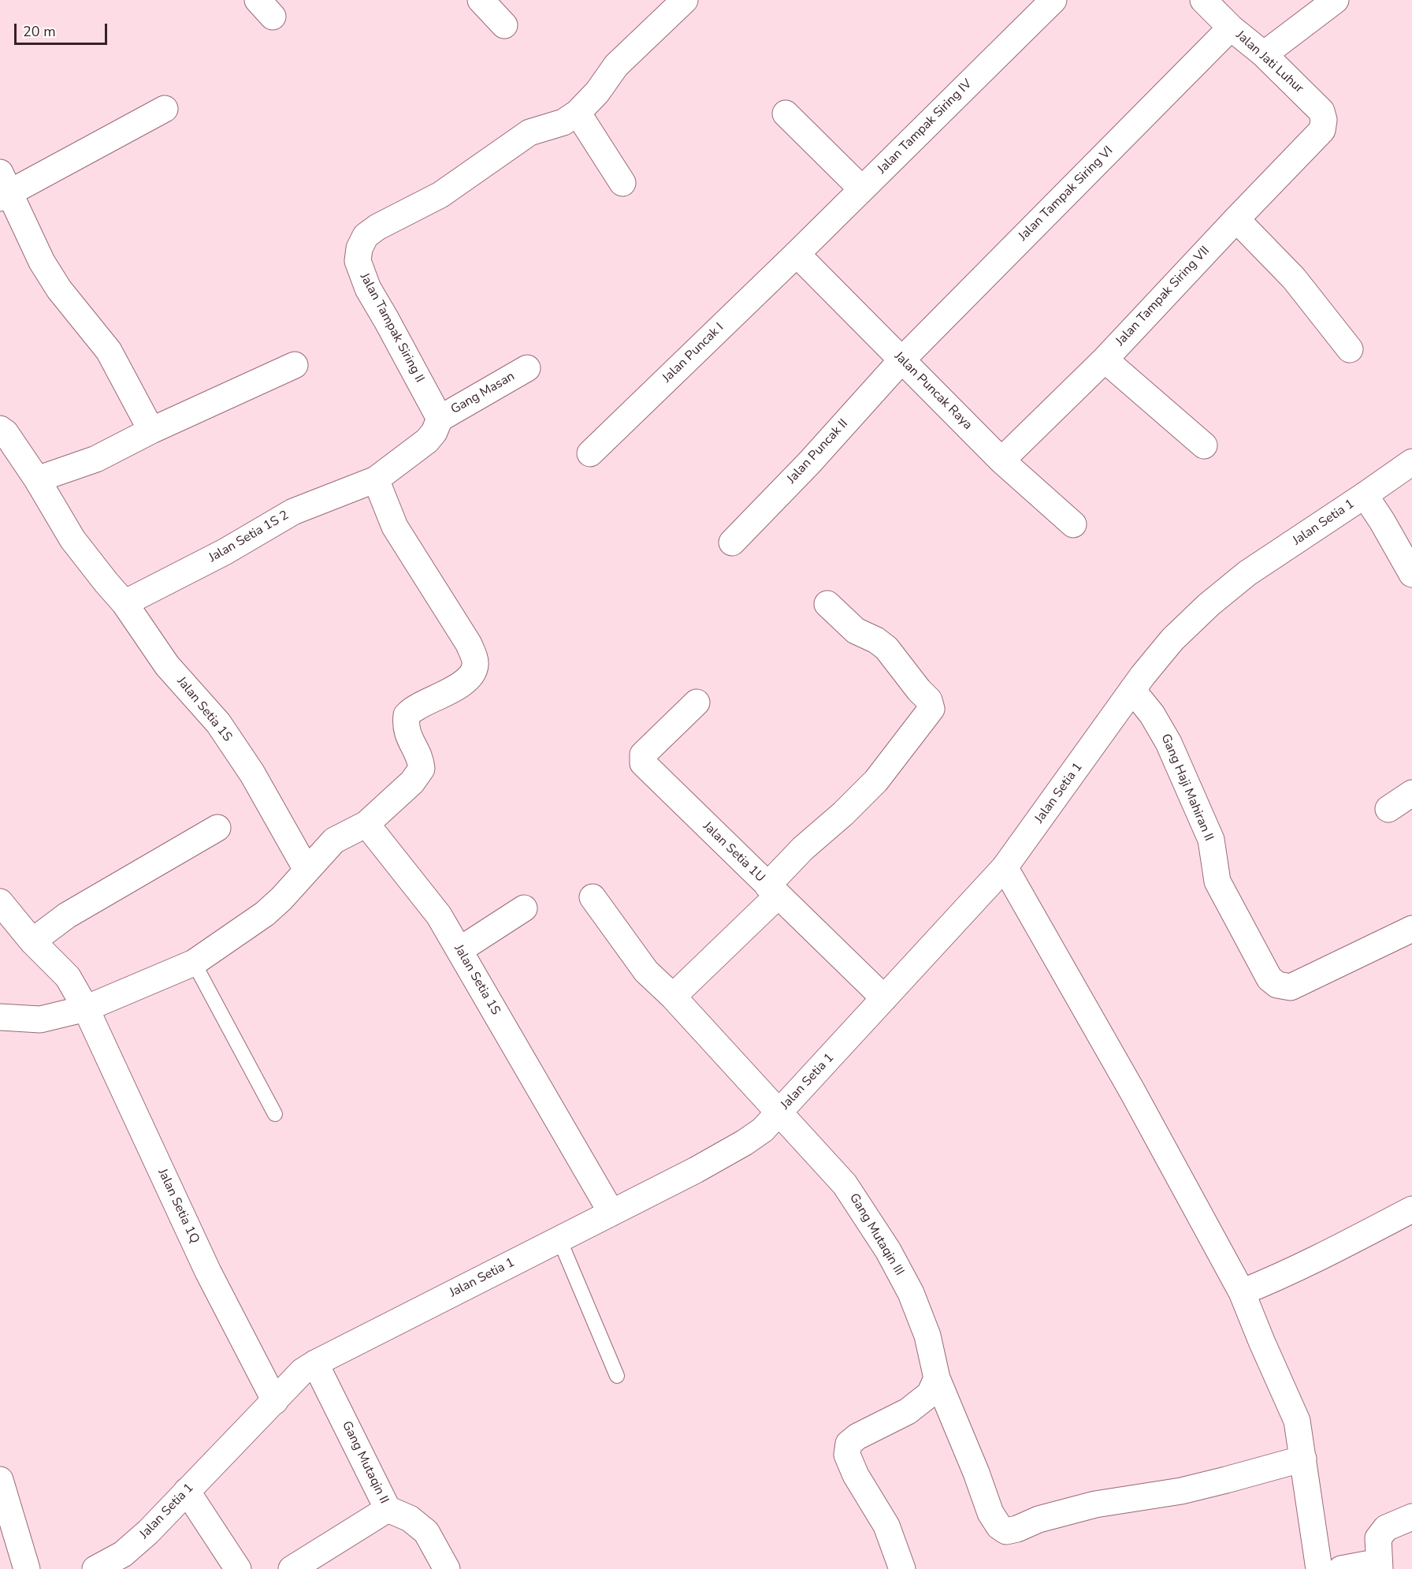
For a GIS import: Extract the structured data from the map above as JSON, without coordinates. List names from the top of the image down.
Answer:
{
  "streets": {
    "street": [
      "Jalan Jati Luhur",
      "Jalan Tampak Siring IV",
      "Jalan Tampak Siring VI",
      "Jalan Tampak Siring VII",
      "Jalan Tampak Siring II",
      "Jalan Puncak I",
      "Jalan Puncak Raya",
      "Gang Masan",
      "Jalan Puncak II",
      "Jalan Setia 1",
      "Jalan Setia 1S 2",
      "Jalan Setia 1S",
      "Gang Haji Mahiran II",
      "Jalan Setia 1U",
      "Jalan Setia 1Q",
      "Gang Mutaqin III",
      "Gang Mutaqin II"
    ]
  },
  "crossings": [
    ["Jalan Jati Luhur", "Jalan Tampak Siring VI"],
    ["Jalan Jati Luhur", "Jalan Tampak Siring VII"],
    ["Jalan Tampak Siring IV", "Jalan Puncak I"],
    ["Jalan Tampak Siring IV", "Jalan Puncak Raya"],
    ["Jalan Tampak Siring VI", "Jalan Puncak Raya"],
    ["Jalan Tampak Siring VI", "Jalan Puncak II"],
    ["Jalan Tampak Siring VII", "Jalan Puncak Raya"],
    ["Jalan Tampak Siring II", "Gang Masan"],
    ["Jalan Puncak I", "Jalan Puncak Raya"],
    ["Jalan Puncak Raya", "Jalan Puncak II"],
    ["Jalan Setia 1", "Jalan Setia 1S"],
    ["Jalan Setia 1", "Gang Haji Mahiran II"],
    ["Jalan Setia 1", "Jalan Setia 1U"],
    ["Jalan Setia 1", "Jalan Setia 1Q"],
    ["Jalan Setia 1", "Gang Mutaqin III"],
    ["Jalan Setia 1", "Gang Mutaqin II"],
    ["Jalan Setia 1S 2", "Jalan Setia 1S"]
  ],
  "scale_bar": "20 m"
}
